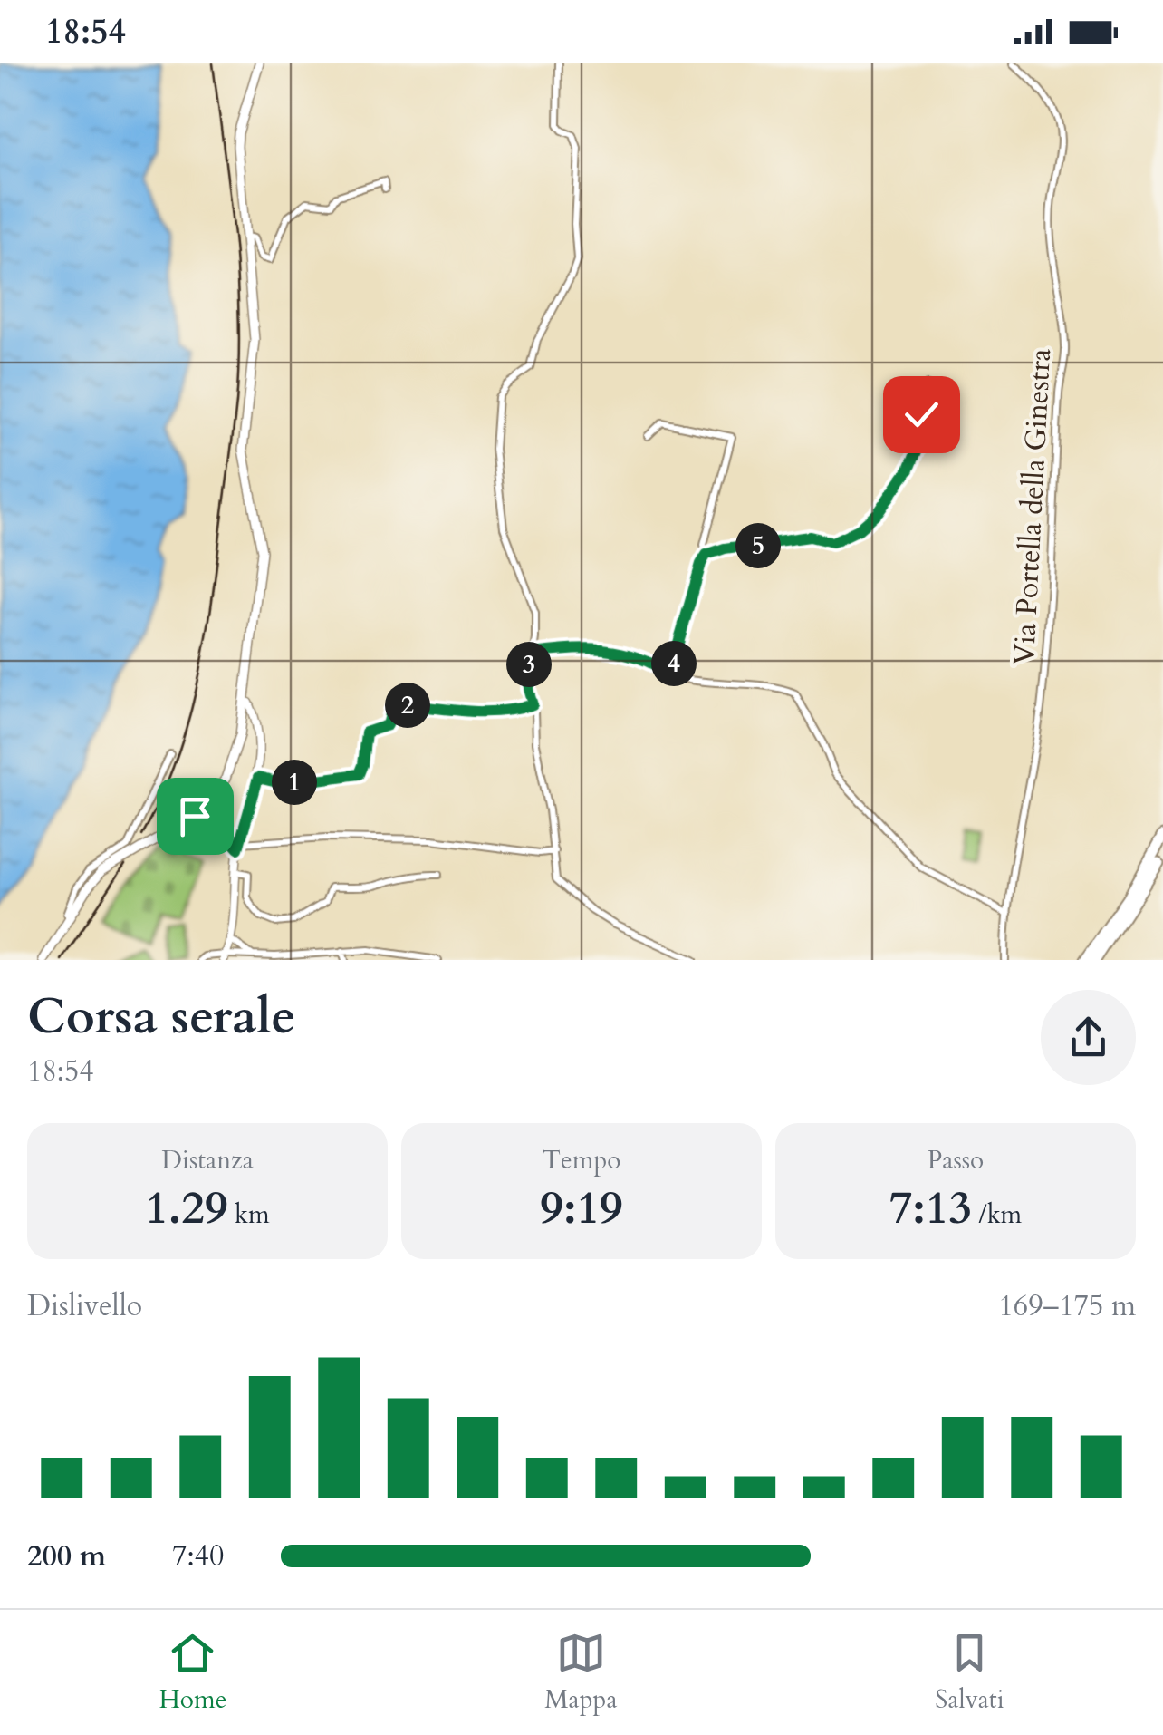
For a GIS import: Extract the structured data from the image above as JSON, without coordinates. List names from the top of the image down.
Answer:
{
  "streets": {
    "street": ["Via Portella della Ginestra"]
  },
  "page": {
    "status": "18:54",
    "pins": [
      "5",
      "4",
      "3",
      "2",
      "1"
    ],
    "heading": ["Corsa serale", "18:54"],
    "stats": [
      ["Distanza", "1.29 km"],
      ["Tempo", "9:19"],
      ["Passo", "7:13 /km"]
    ],
    "chart": ["Dislivello", "169–175 m"],
    "list": [
      {
        "name": "200 m",
        "note": "7:40"
      }
    ],
    "tabs": ["Home", "Mappa", "Salvati"]
  }
}
